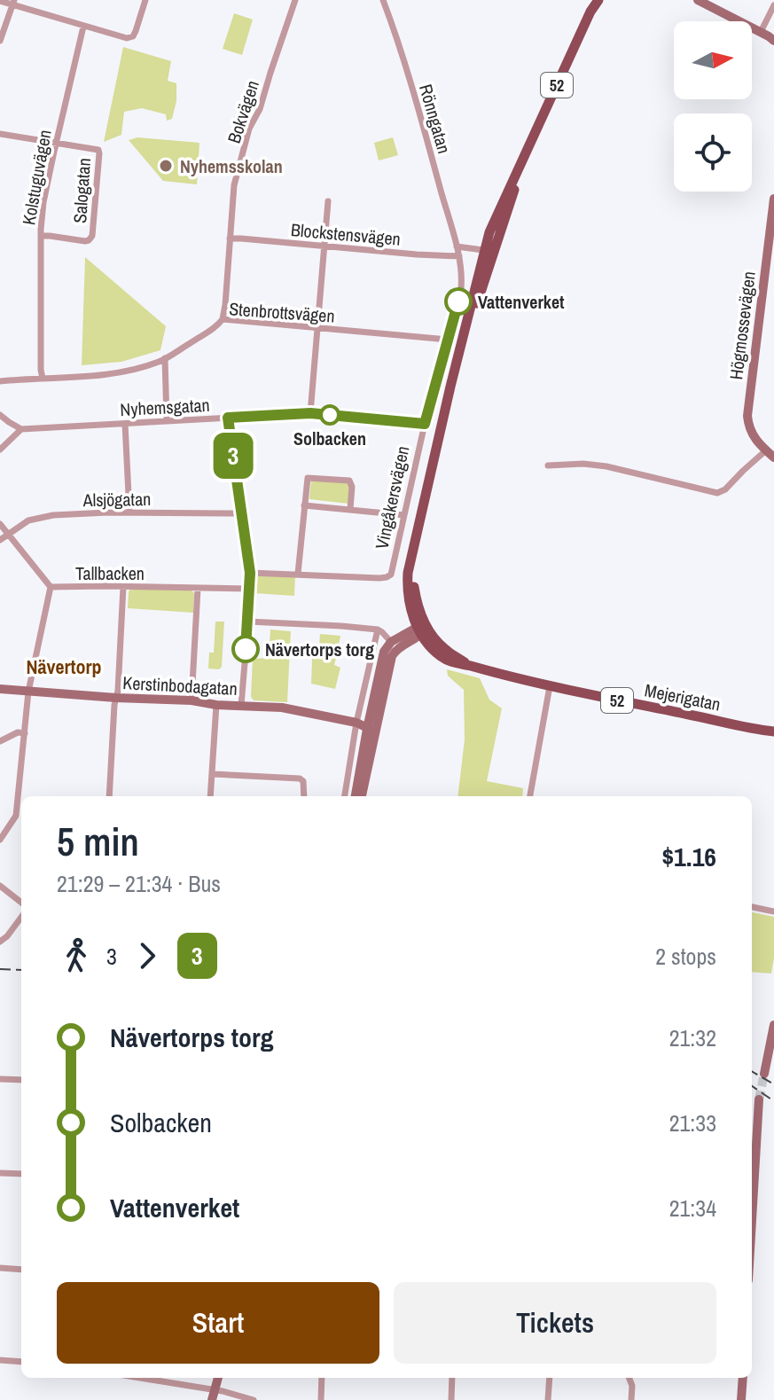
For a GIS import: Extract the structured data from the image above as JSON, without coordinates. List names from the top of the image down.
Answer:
{
  "streets": {
    "main road": ["52", "Vingåkersvägen", "Mejerigatan"],
    "street": [
      "Bokvägen",
      "Rönngatan",
      "Kolstuguvägen",
      "Salogatan",
      "Blockstensvägen",
      "Stenbrottsvägen",
      "Högmossevägen",
      "Nyhemsgatan",
      "Alsjögatan",
      "Tallbacken",
      "Kerstinbodagatan"
    ]
  },
  "crossings": [
    ["Bokvägen", "Blockstensvägen"],
    ["Bokvägen", "Stenbrottsvägen"],
    ["Rönngatan", "Blockstensvägen"],
    ["Rönngatan", "Vingåkersvägen"],
    ["Kolstuguvägen", "Salogatan"],
    ["Kolstuguvägen", "Stenbrottsvägen"],
    ["Blockstensvägen", "Vingåkersvägen"],
    ["Stenbrottsvägen", "Vingåkersvägen"],
    ["Nyhemsgatan", "Vingåkersvägen"],
    ["Vingåkersvägen", "Mejerigatan"],
    ["Alsjögatan", "Tallbacken"]
  ],
  "districts": ["Nävertorp"],
  "places": [
    "Nyhemsskolan",
    "Vattenverket",
    "Solbacken",
    "Nävertorps torg"
  ],
  "lines": ["bus line 3"],
  "north": "right",
  "page": {
    "on_map": "3",
    "heading": ["5 min", "21:29 – 21:34 · Bus", "$1.16"],
    "legs": ["3", "3", "2 stops"],
    "list": [
      {
        "name": "Nävertorps torg",
        "value": "21:32"
      },
      {
        "name": "Solbacken",
        "value": "21:33"
      },
      {
        "name": "Vattenverket",
        "value": "21:34"
      }
    ],
    "buttons": ["Start", "Tickets"]
  }
}
